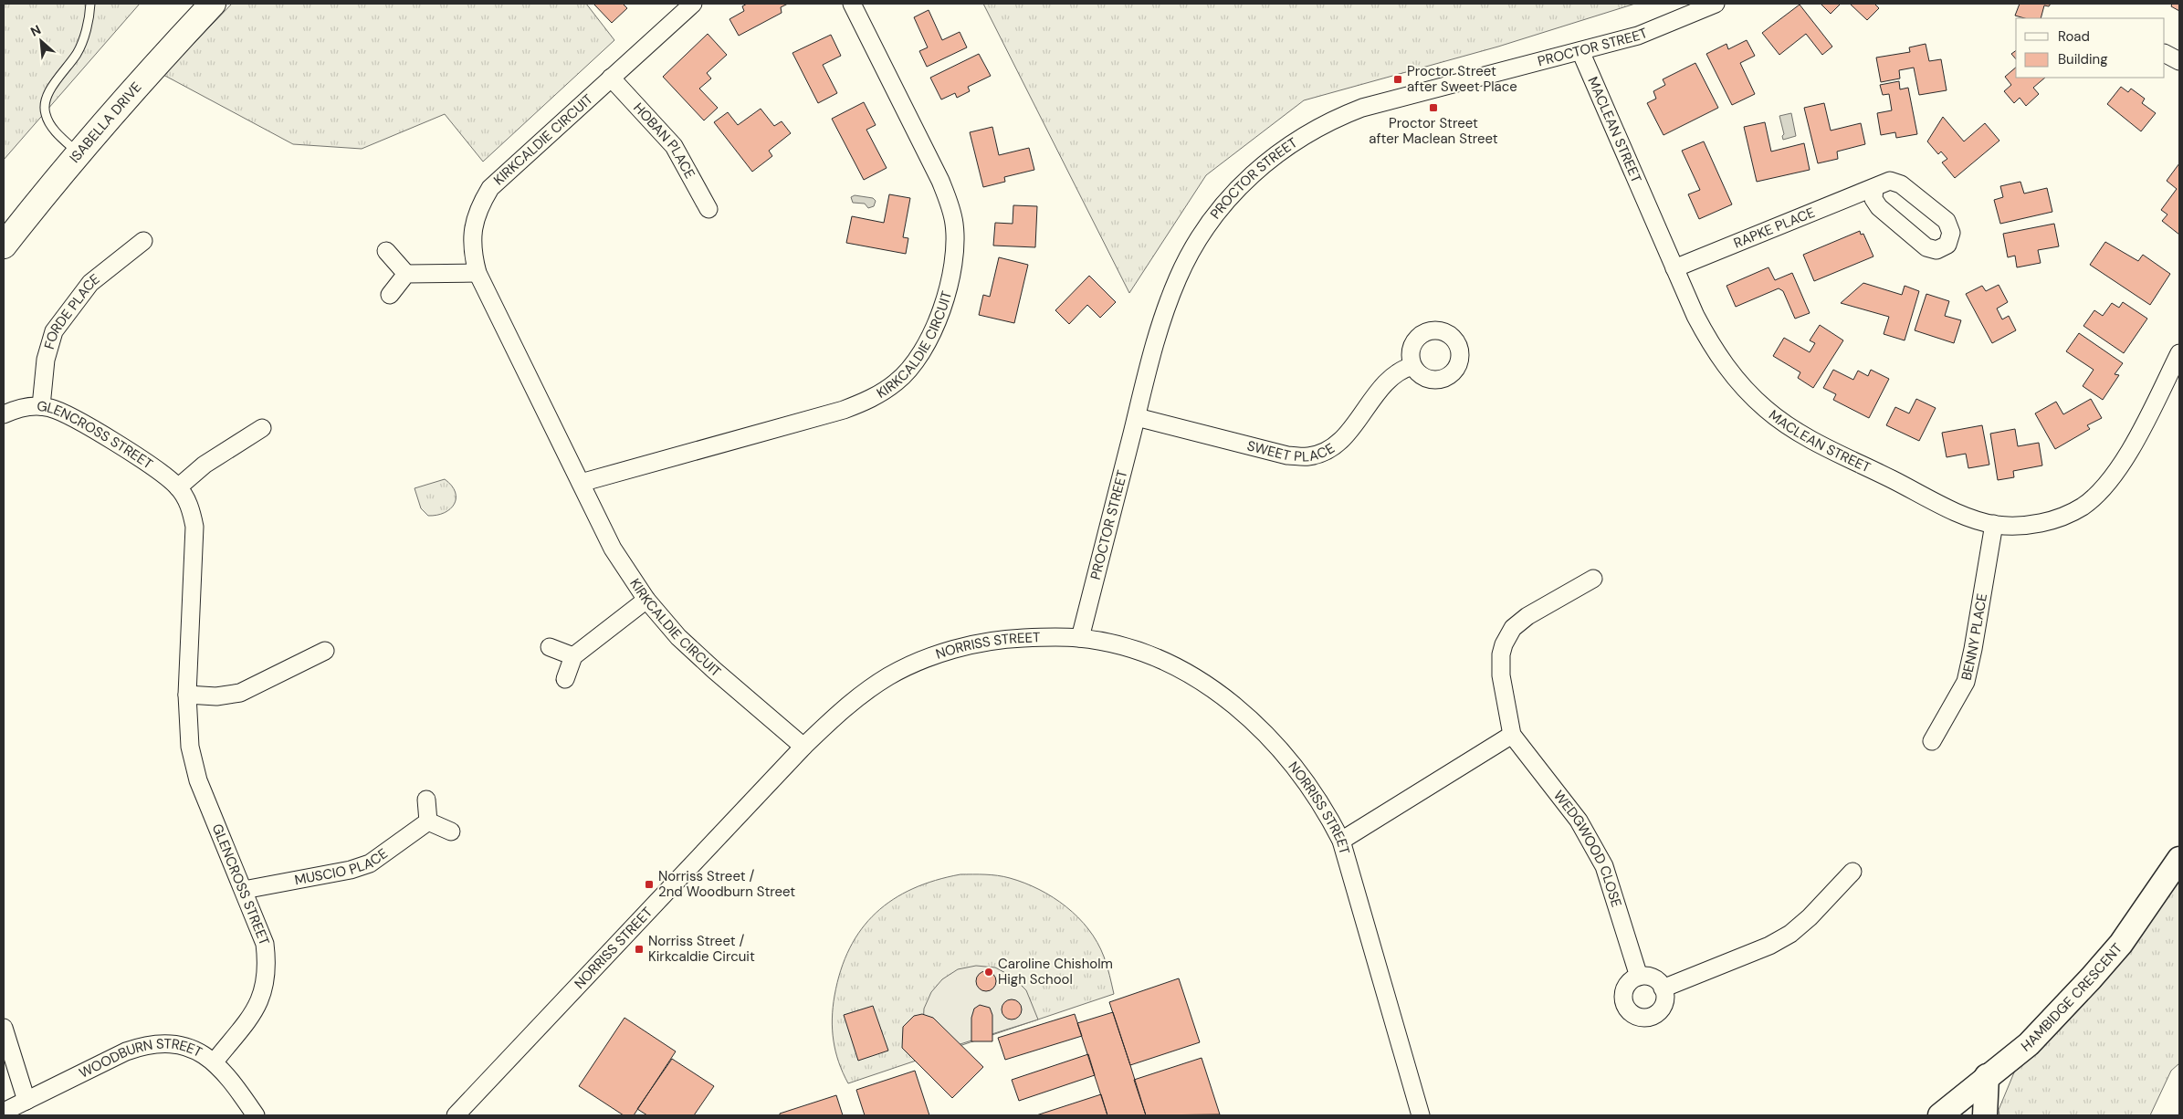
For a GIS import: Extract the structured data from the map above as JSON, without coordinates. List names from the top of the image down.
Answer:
{
  "streets": {
    "main road": ["ISABELLA DRIVE"],
    "street": [
      "PROCTOR STREET",
      "MACLEAN STREET",
      "KIRKCALDIE CIRCUIT",
      "HOBAN PLACE",
      "RAPKE PLACE",
      "FORDE PLACE",
      "GLENCROSS STREET",
      "SWEET PLACE",
      "BENNY PLACE",
      "NORRISS STREET",
      "WEDGWOOD CLOSE",
      "MUSCIO PLACE",
      "HAMBIDGE CRESCENT",
      "WOODBURN STREET"
    ]
  },
  "crossings": [
    ["PROCTOR STREET", "MACLEAN STREET"],
    ["PROCTOR STREET", "SWEET PLACE"],
    ["PROCTOR STREET", "NORRISS STREET"],
    ["MACLEAN STREET", "RAPKE PLACE"],
    ["MACLEAN STREET", "BENNY PLACE"],
    ["KIRKCALDIE CIRCUIT", "HOBAN PLACE"],
    ["KIRKCALDIE CIRCUIT", "NORRISS STREET"],
    ["FORDE PLACE", "GLENCROSS STREET"],
    ["GLENCROSS STREET", "MUSCIO PLACE"],
    ["GLENCROSS STREET", "WOODBURN STREET"]
  ],
  "places": {
    "transit": [
      "Proctor Street after Sweet Place",
      "Proctor Street after Maclean Street",
      "Norriss Street / 2nd Woodburn Street",
      "Norriss Street / Kirkcaldie Circuit"
    ],
    "other": ["Caroline Chisholm High School"]
  },
  "legend": ["Road", "Building"],
  "north": "top left"
}
